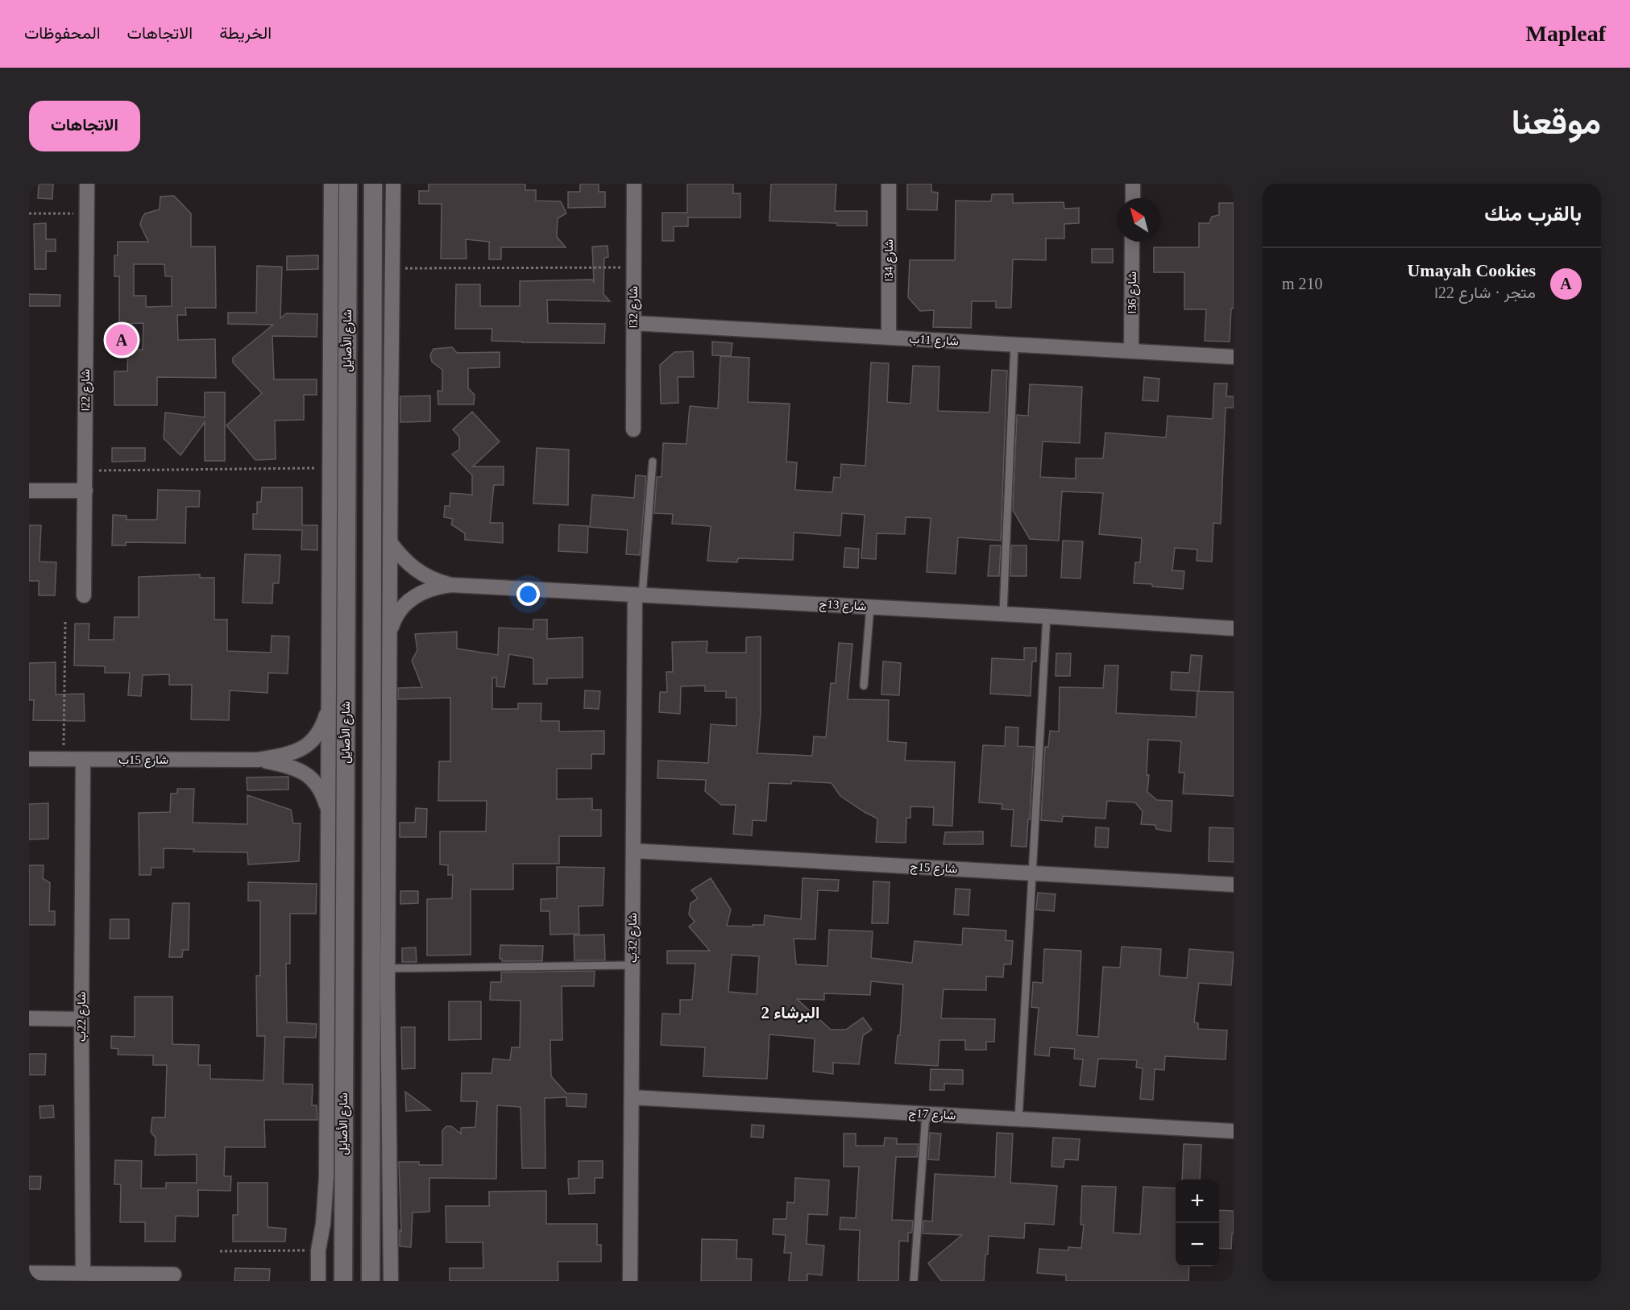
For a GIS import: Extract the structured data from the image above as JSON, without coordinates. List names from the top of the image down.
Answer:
{
  "streets": {
    "street": [
      "شارع 34ا",
      "شارع 36ا",
      "شارع 32ا",
      "شارع 11ب",
      "شارع الأصايل",
      "شارع 22ا",
      "شارع 13ج",
      "شارع 15ب",
      "شارع 15ج",
      "شارع 32ب",
      "شارع 22ب",
      "شارع 17ج"
    ]
  },
  "crossings": [
    ["شارع 34ا", "شارع 11ب"],
    ["شارع 36ا", "شارع 11ب"],
    ["شارع 32ا", "شارع 11ب"],
    ["شارع الأصايل", "شارع 15ب"],
    ["شارع 13ج", "شارع 32ب"],
    ["شارع 15ب", "شارع 22ب"],
    ["شارع 15ج", "شارع 32ب"],
    ["شارع 32ب", "شارع 17ج"]
  ],
  "districts": ["البرشاء 2"],
  "north": "top left",
  "page": {
    "header": "Mapleaf",
    "nav": ["الخريطة", "الاتجاهات", "المحفوظات"],
    "title": "موقعنا",
    "buttons": "الاتجاهات",
    "heading": "بالقرب منك",
    "list": [
      {
        "mark": "A",
        "name": "Umayah Cookies",
        "note": "متجر · شارع 22ا",
        "value": "210 m"
      }
    ],
    "pins": "A",
    "map_buttons": ["+", "−"]
  }
}
